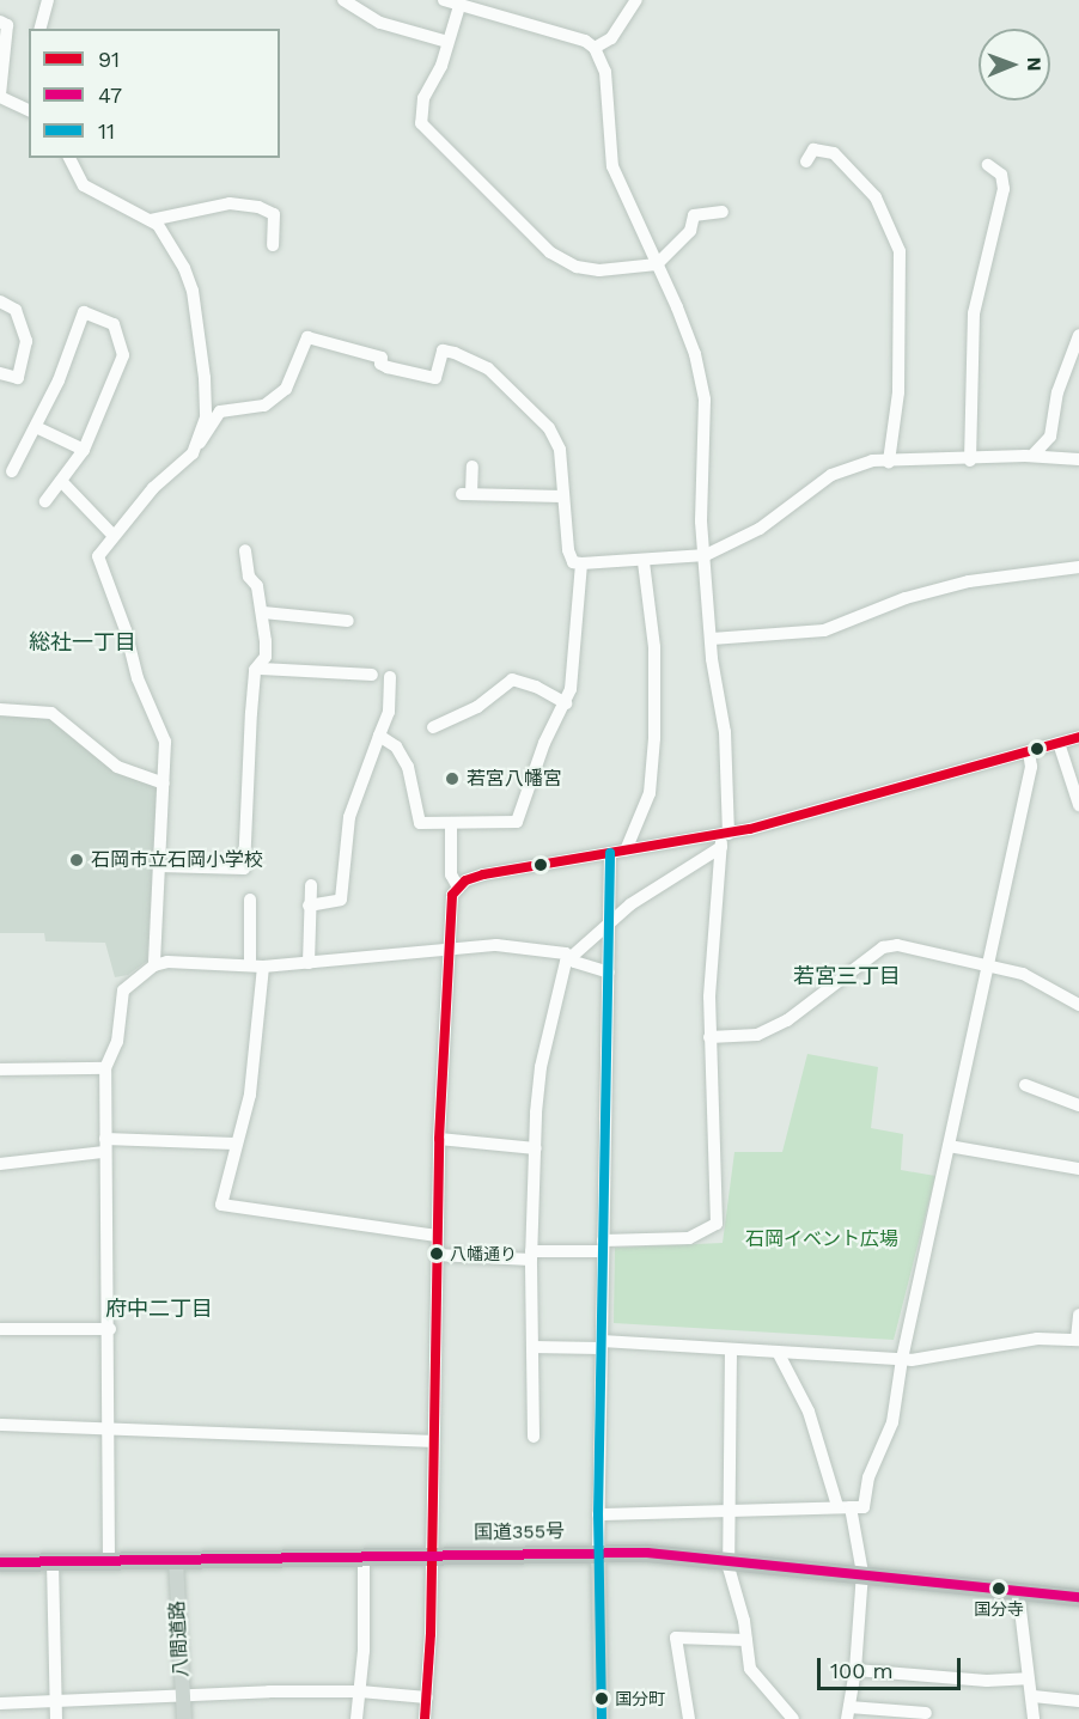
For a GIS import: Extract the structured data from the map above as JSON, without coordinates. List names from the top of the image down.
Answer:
{
  "streets": {
    "highway": ["国道355号"],
    "main road": ["八間道路"]
  },
  "crossings": [
    ["国道355号", "八間道路"]
  ],
  "districts": ["総社一丁目", "若宮三丁目", "府中二丁目"],
  "parks": ["石岡イベント広場"],
  "places": [
    "若宮八幡宮",
    "石岡市立石岡小学校",
    "八幡通り",
    "国分寺",
    "国分町"
  ],
  "lines": ["transit line 91", "transit line 11", "transit line 47"],
  "legend": ["91", "47", "11"],
  "scale_bar": "100 m",
  "north": "right"
}
